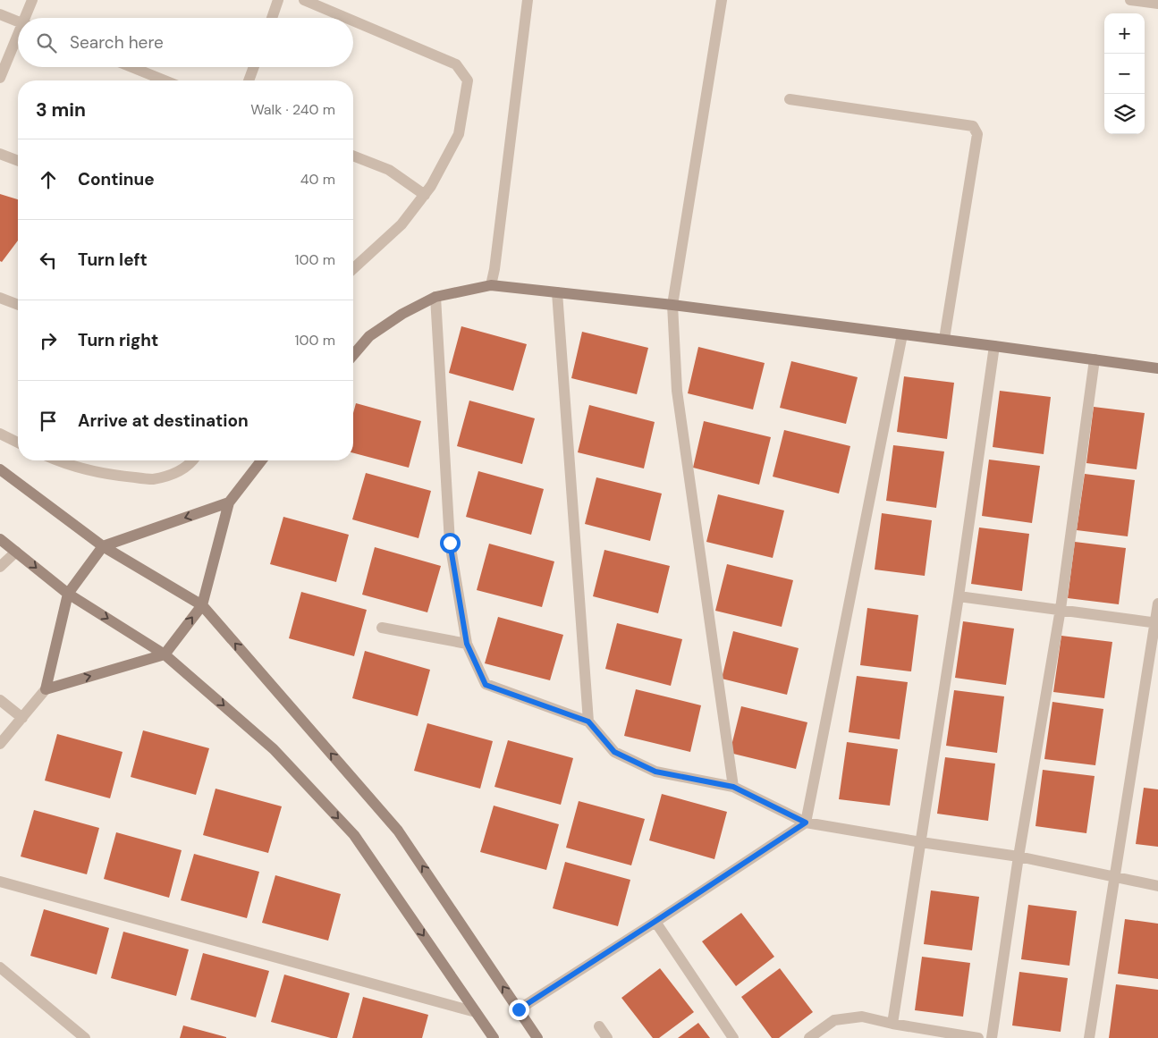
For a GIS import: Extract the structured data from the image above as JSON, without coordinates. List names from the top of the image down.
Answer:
{
  "page": {
    "map_buttons": ["+", "−"],
    "search": "Search here",
    "heading": ["3 min", "Walk · 240 m"],
    "list": [
      ["Continue", "40 m"],
      ["Turn left", "100 m"],
      ["Turn right", "100 m"],
      "Arrive at destination"
    ]
  }
}
